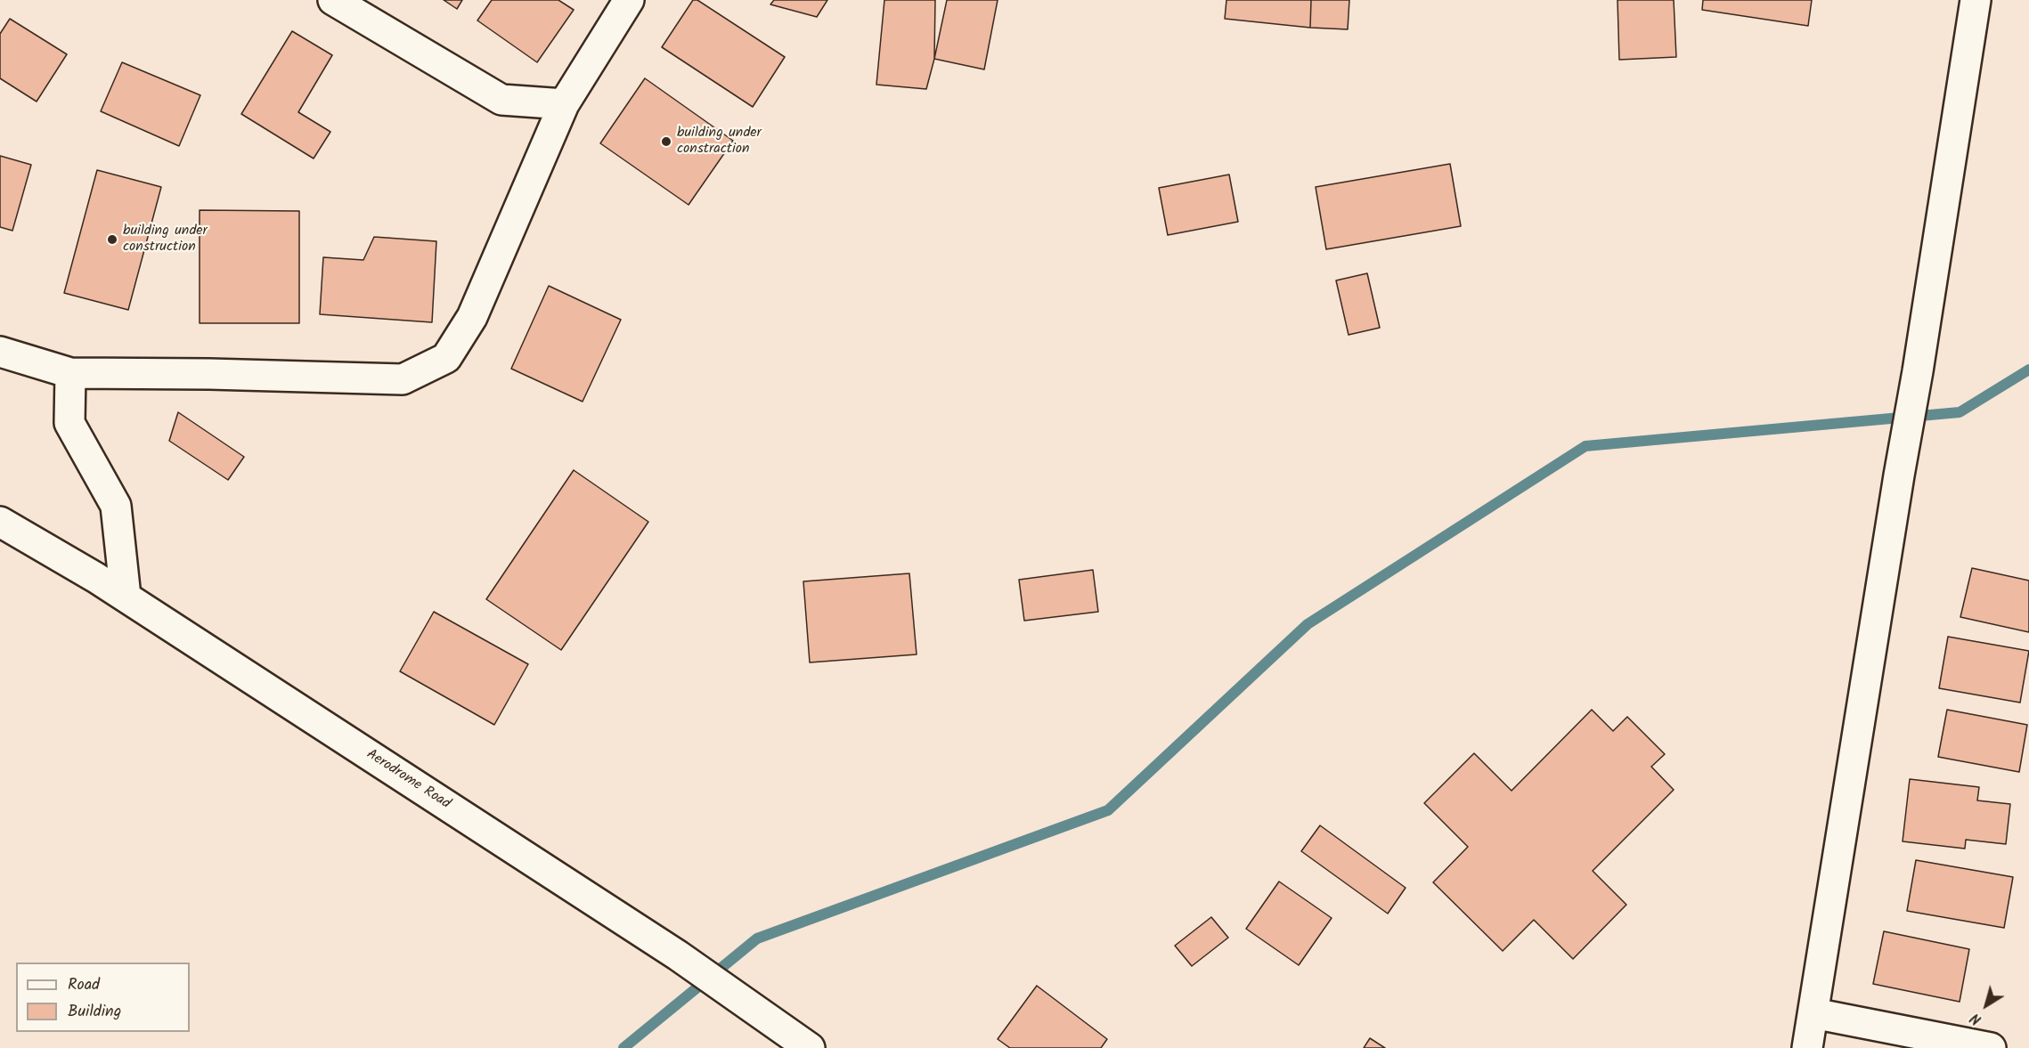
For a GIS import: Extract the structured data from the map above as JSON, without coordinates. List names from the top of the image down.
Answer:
{
  "streets": {
    "street": ["Aerodrome Road"]
  },
  "places": ["building under constraction", "building under construction"],
  "legend": ["Road", "Building"],
  "north": "bottom left"
}
